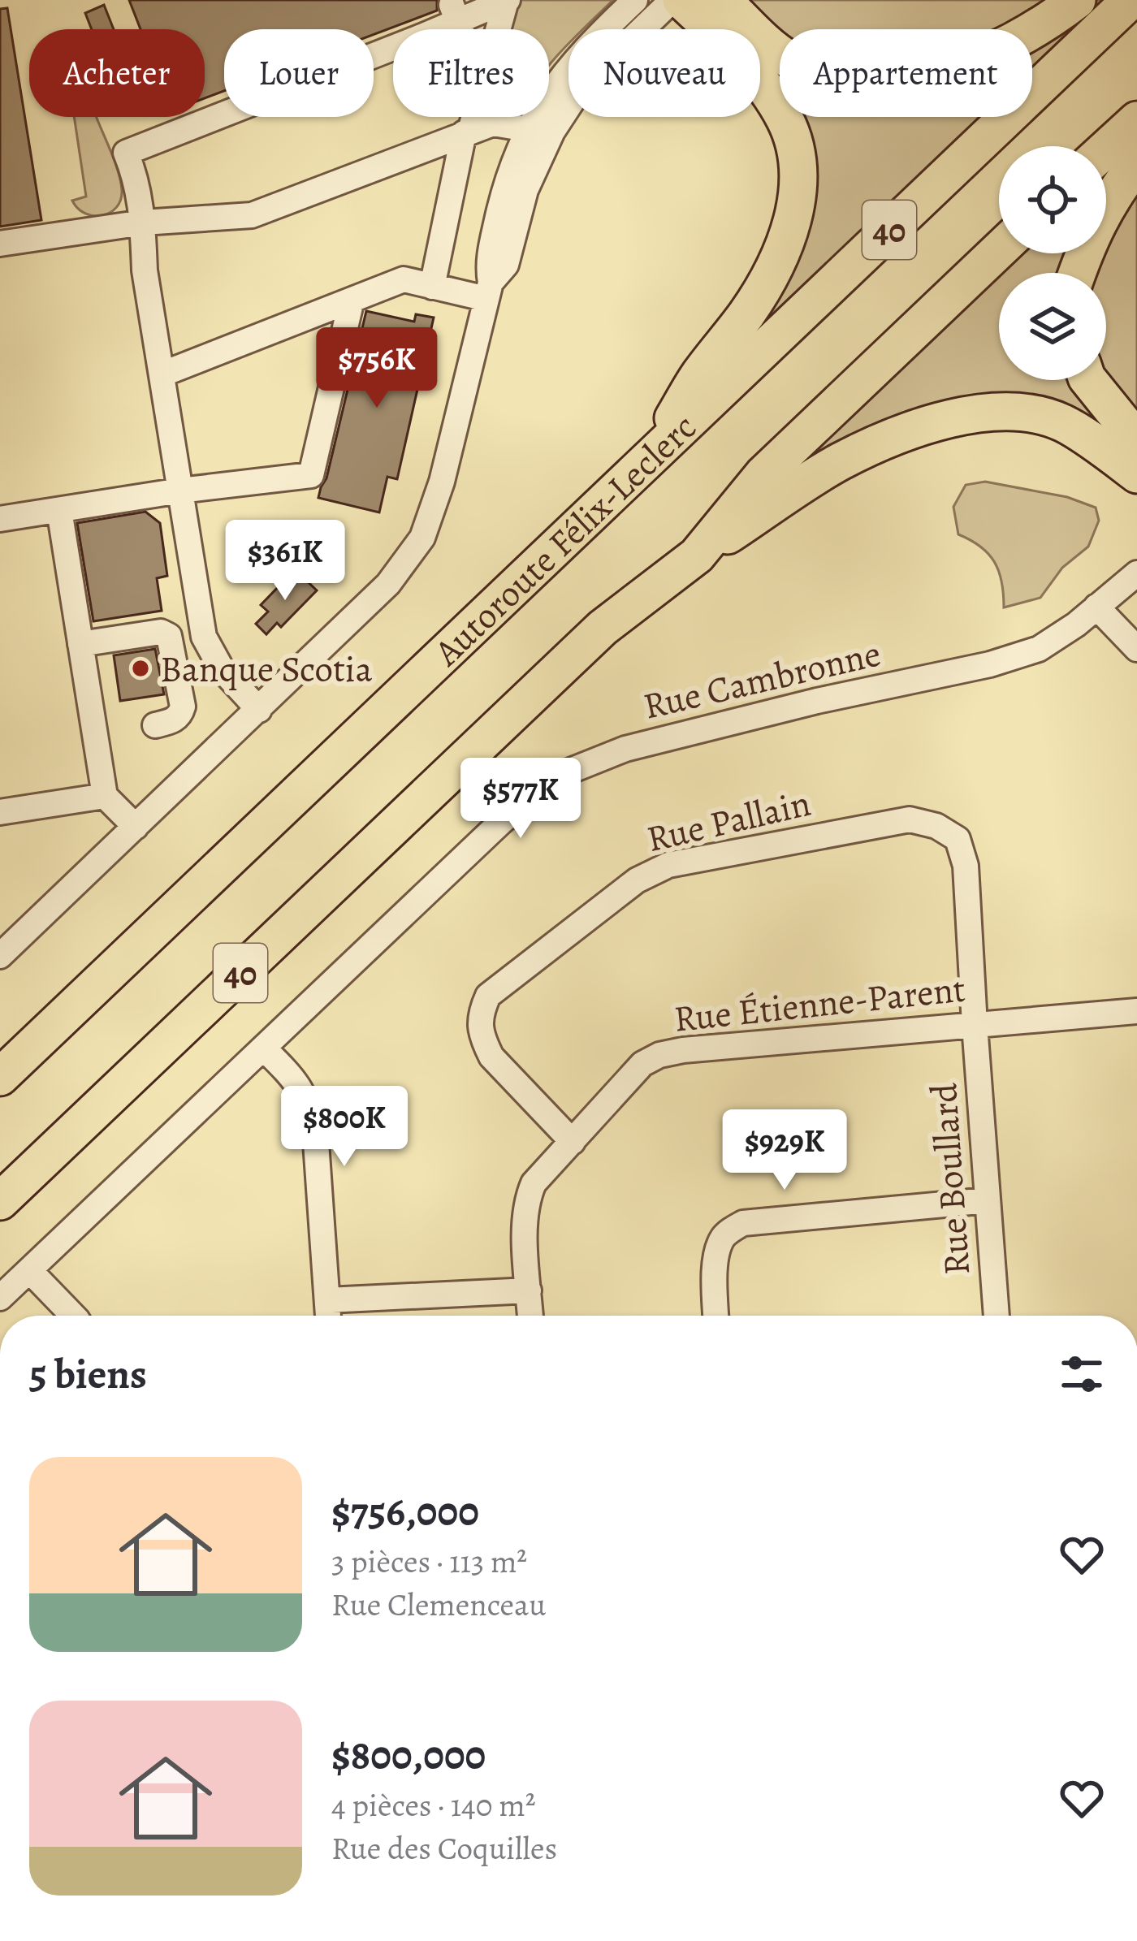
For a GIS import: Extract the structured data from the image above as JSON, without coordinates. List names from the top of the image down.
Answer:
{
  "streets": {
    "highway": ["40", "Autoroute Félix-Leclerc"],
    "street": [
      "Rue Cambronne",
      "Rue Pallain",
      "Rue Étienne-Parent",
      "Rue Boullard"
    ]
  },
  "crossings": [
    ["Rue Pallain", "Rue Étienne-Parent"],
    ["Rue Pallain", "Rue Boullard"],
    ["Rue Étienne-Parent", "Rue Boullard"]
  ],
  "places": ["Banque Scotia"],
  "page": {
    "chip": [
      "Acheter",
      "Louer",
      "Filtres",
      "Nouveau",
      "Appartement"
    ],
    "price": [
      "$756K",
      "$361K",
      "$577K",
      "$800K",
      "$929K"
    ],
    "heading": "5 biens",
    "list": [
      {
        "name": "$756,000",
        "note": "3 pièces · 113 m² · Rue Clemenceau"
      },
      {
        "name": "$800,000",
        "note": "4 pièces · 140 m² · Rue des Coquilles"
      }
    ]
  }
}
